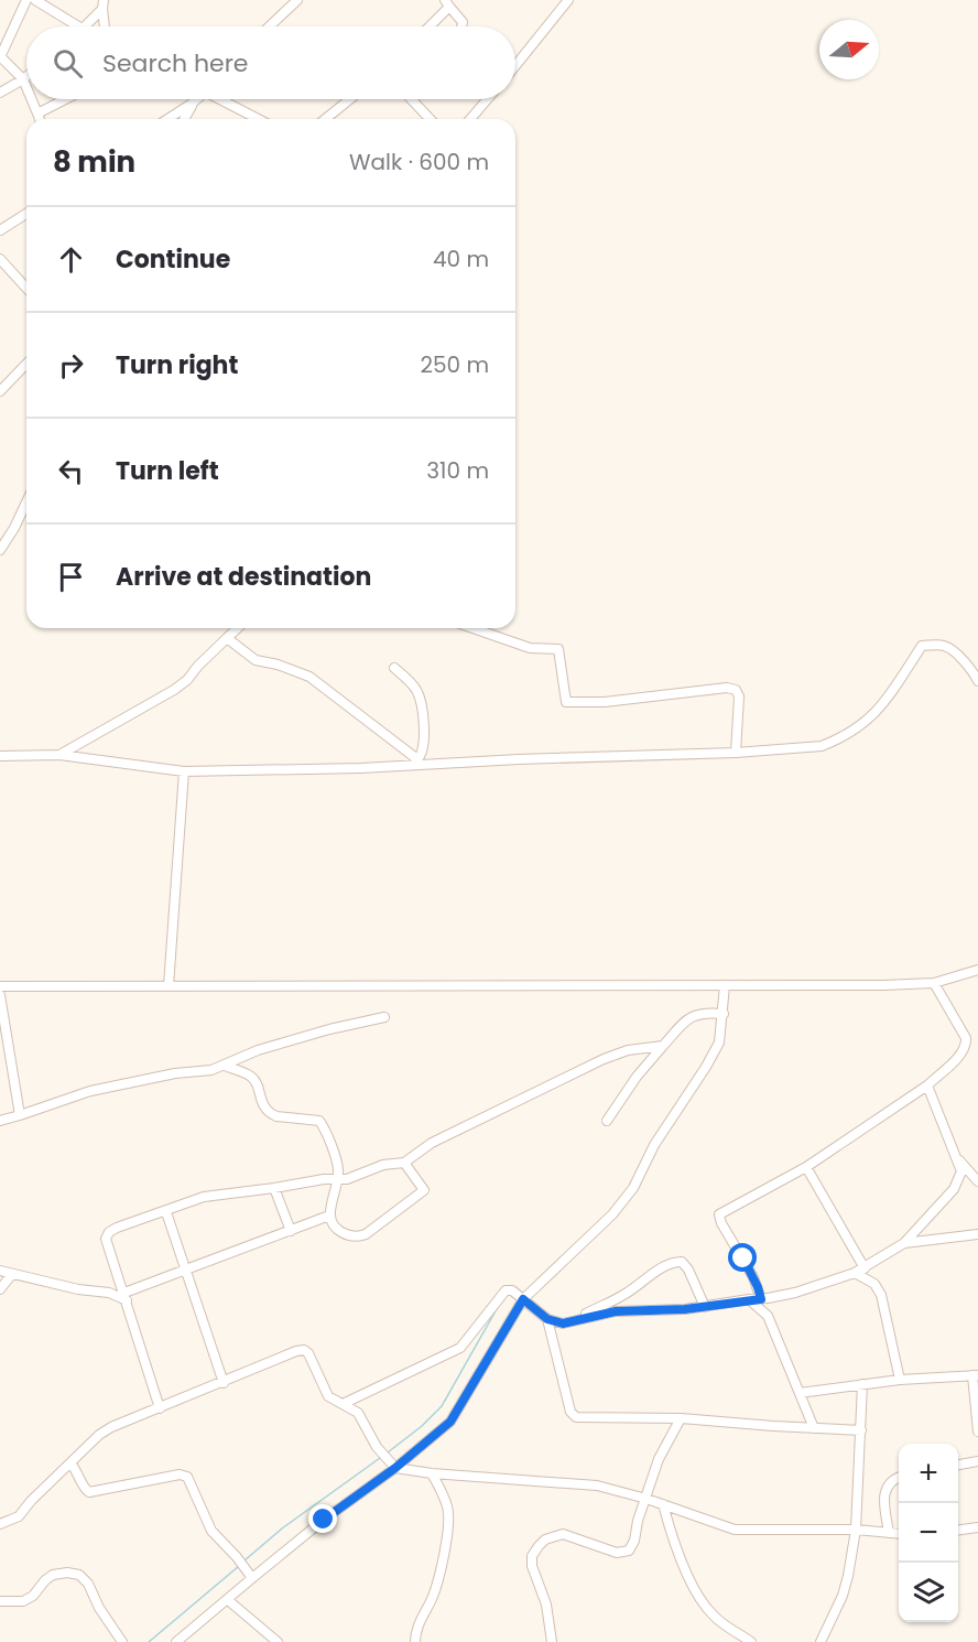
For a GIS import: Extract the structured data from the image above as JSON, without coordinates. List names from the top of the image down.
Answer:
{
  "north": "right",
  "page": {
    "search": "Search here",
    "heading": ["8 min", "Walk · 600 m"],
    "list": [
      ["Continue", "40 m"],
      ["Turn right", "250 m"],
      ["Turn left", "310 m"],
      "Arrive at destination"
    ],
    "map_buttons": ["+", "−"]
  }
}
